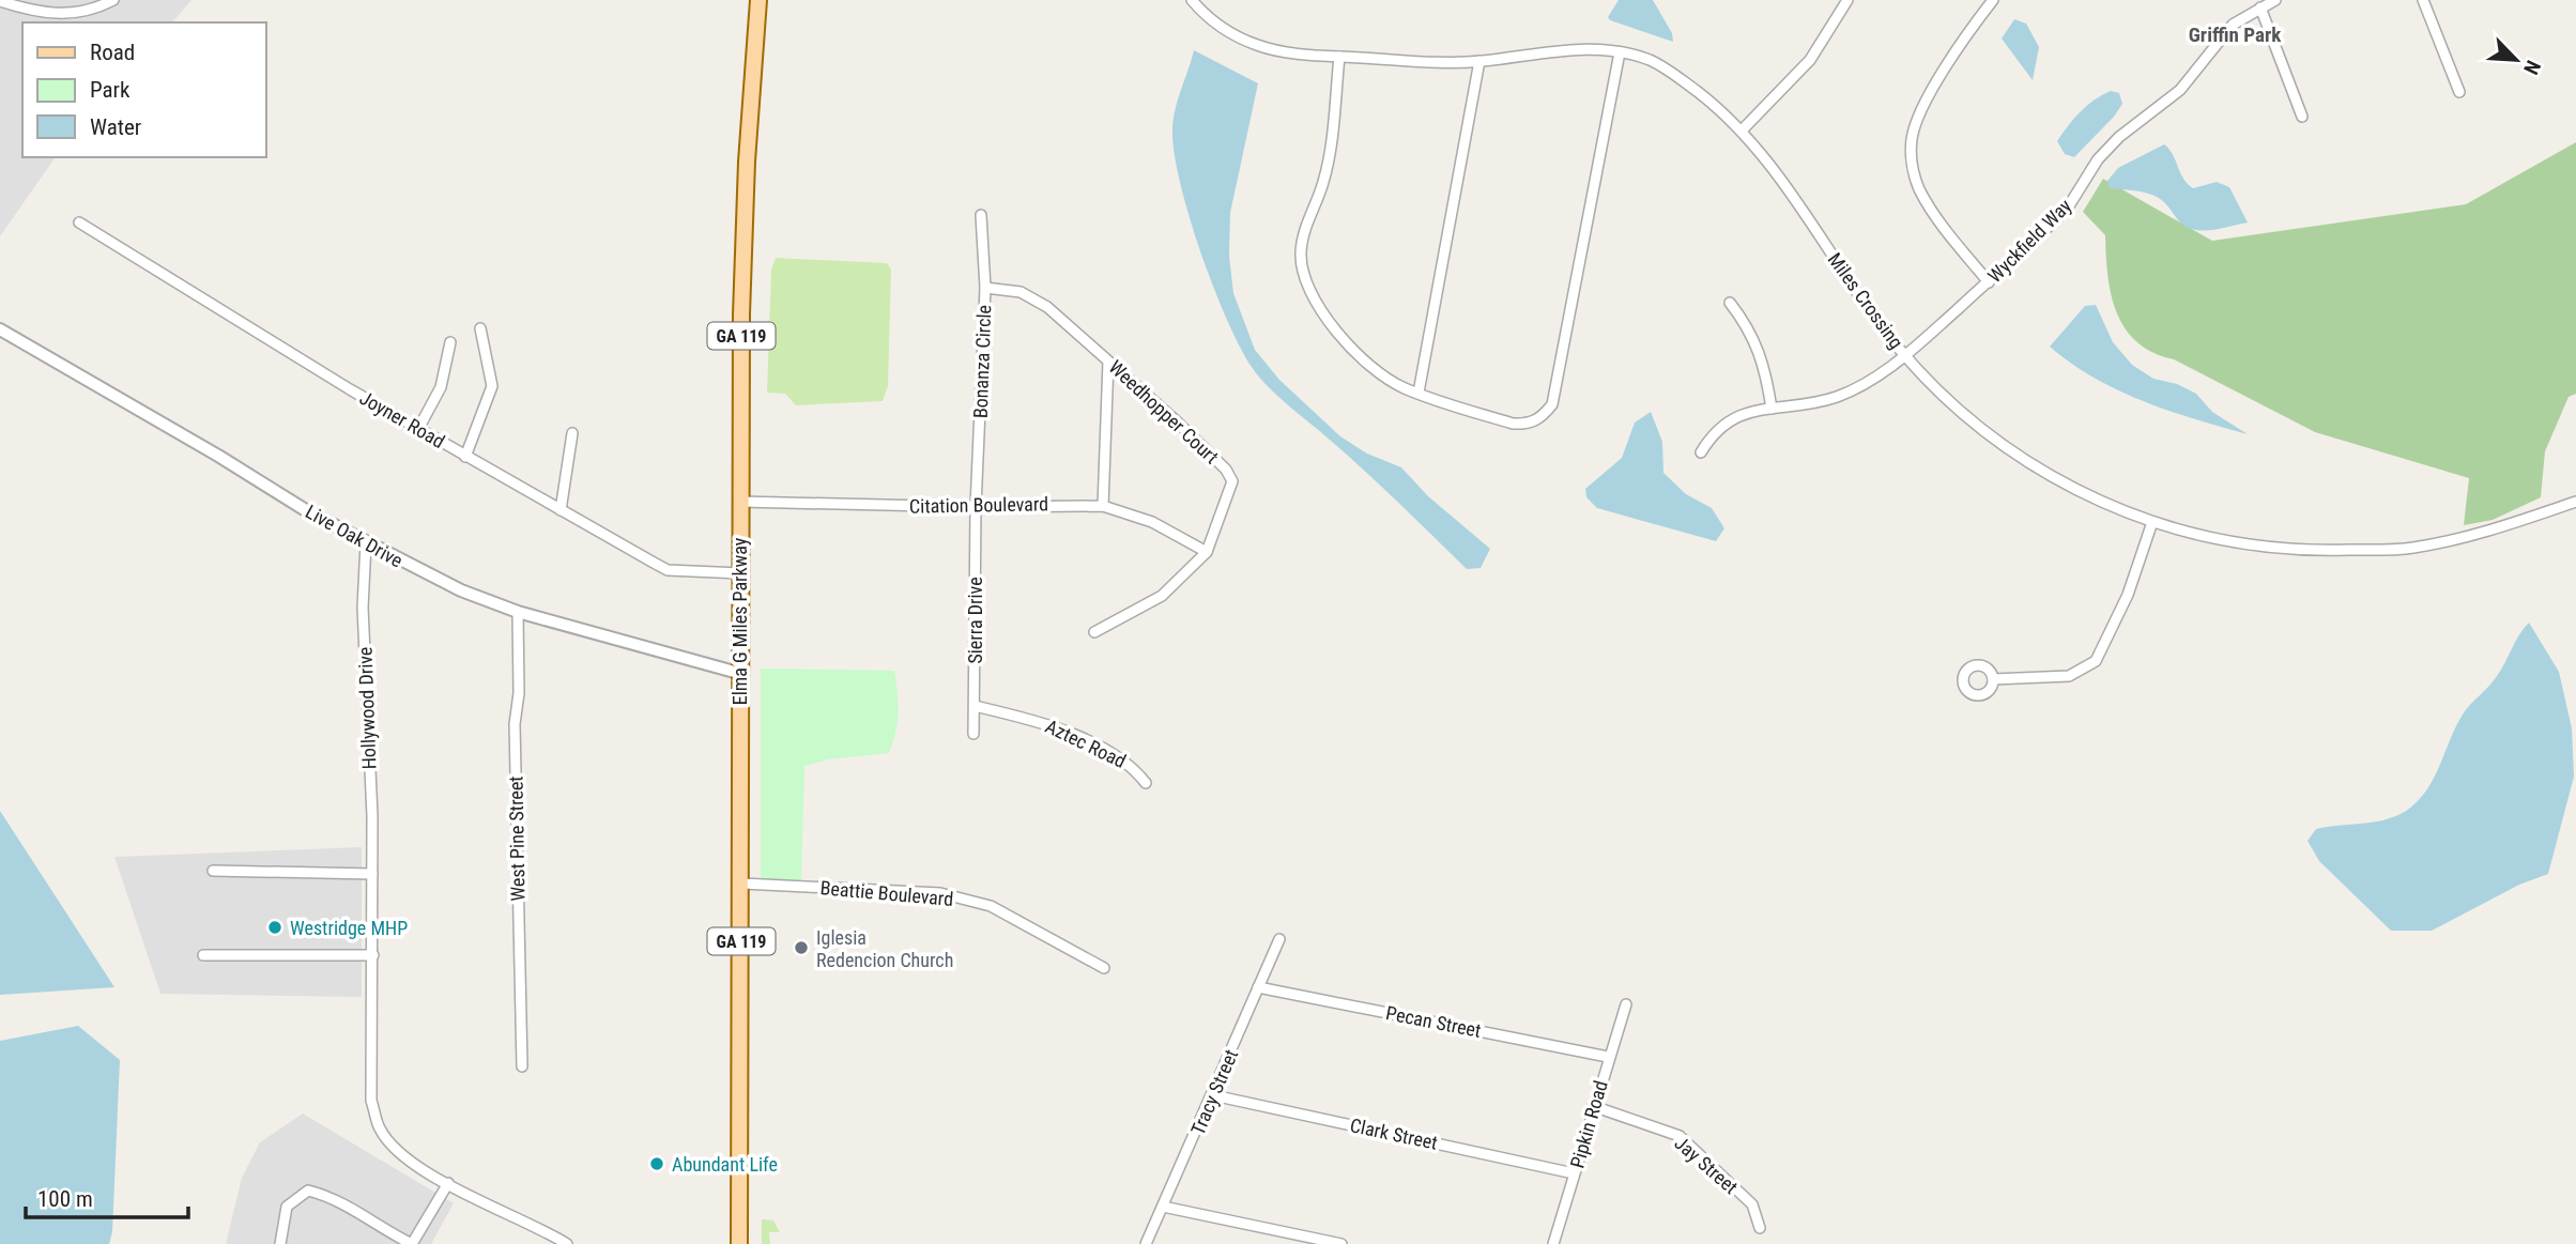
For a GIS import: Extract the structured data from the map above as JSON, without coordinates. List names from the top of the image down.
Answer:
{
  "streets": {
    "main road": ["GA 119", "Elma G Miles Parkway"],
    "street": [
      "Wyckfield Way",
      "Miles Crossing",
      "Bonanza Circle",
      "Weedhopper Court",
      "Joyner Road",
      "Citation Boulevard",
      "Live Oak Drive",
      "Sierra Drive",
      "Hollywood Drive",
      "Aztec Road",
      "West Pine Street",
      "Beattie Boulevard",
      "Pecan Street",
      "Tracy Street",
      "Pipkin Road",
      "Clark Street",
      "Jay Street"
    ]
  },
  "crossings": [
    ["Wyckfield Way", "Miles Crossing"],
    ["Bonanza Circle", "Weedhopper Court"],
    ["Bonanza Circle", "Citation Boulevard"],
    ["Bonanza Circle", "Sierra Drive"],
    ["Weedhopper Court", "Citation Boulevard"],
    ["Joyner Road", "Elma G Miles Parkway"],
    ["Citation Boulevard", "Sierra Drive"],
    ["Citation Boulevard", "Elma G Miles Parkway"],
    ["Live Oak Drive", "Elma G Miles Parkway"],
    ["Live Oak Drive", "Hollywood Drive"],
    ["Live Oak Drive", "West Pine Street"],
    ["Sierra Drive", "Aztec Road"],
    ["Elma G Miles Parkway", "Beattie Boulevard"],
    ["Pecan Street", "Tracy Street"],
    ["Pecan Street", "Pipkin Road"],
    ["Tracy Street", "Clark Street"],
    ["Pipkin Road", "Clark Street"],
    ["Pipkin Road", "Jay Street"]
  ],
  "districts": ["Griffin Park"],
  "places": ["Westridge MHP", "Iglesia Redencion Church", "Abundant Life"],
  "legend": ["Road", "Park", "Water"],
  "scale_bar": "100 m",
  "north": "bottom right"
}
